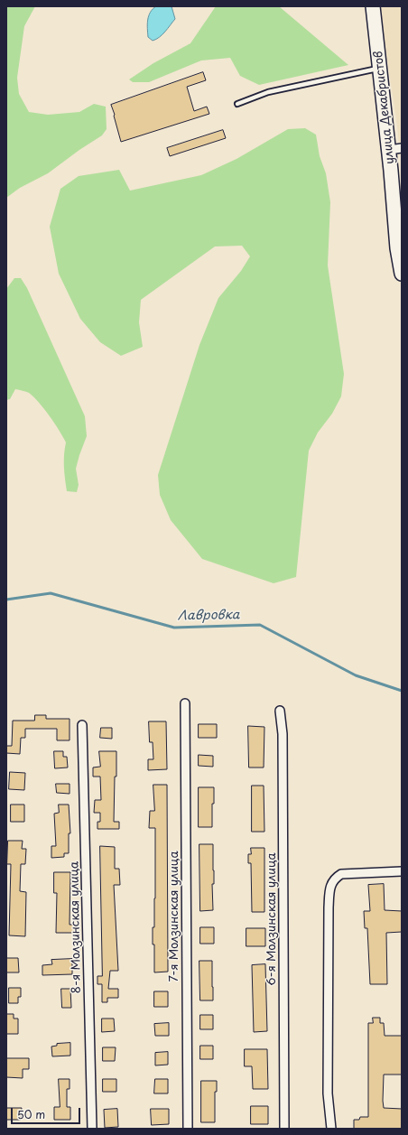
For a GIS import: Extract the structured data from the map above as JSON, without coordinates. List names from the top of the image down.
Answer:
{
  "streets": {
    "highway": ["улица Декабристов"],
    "street": ["7-я Молзинская улица", "6-я Молзинская улица", "8-я Молзинская улица"]
  },
  "water": ["Лавровка"],
  "scale_bar": "50 m"
}
